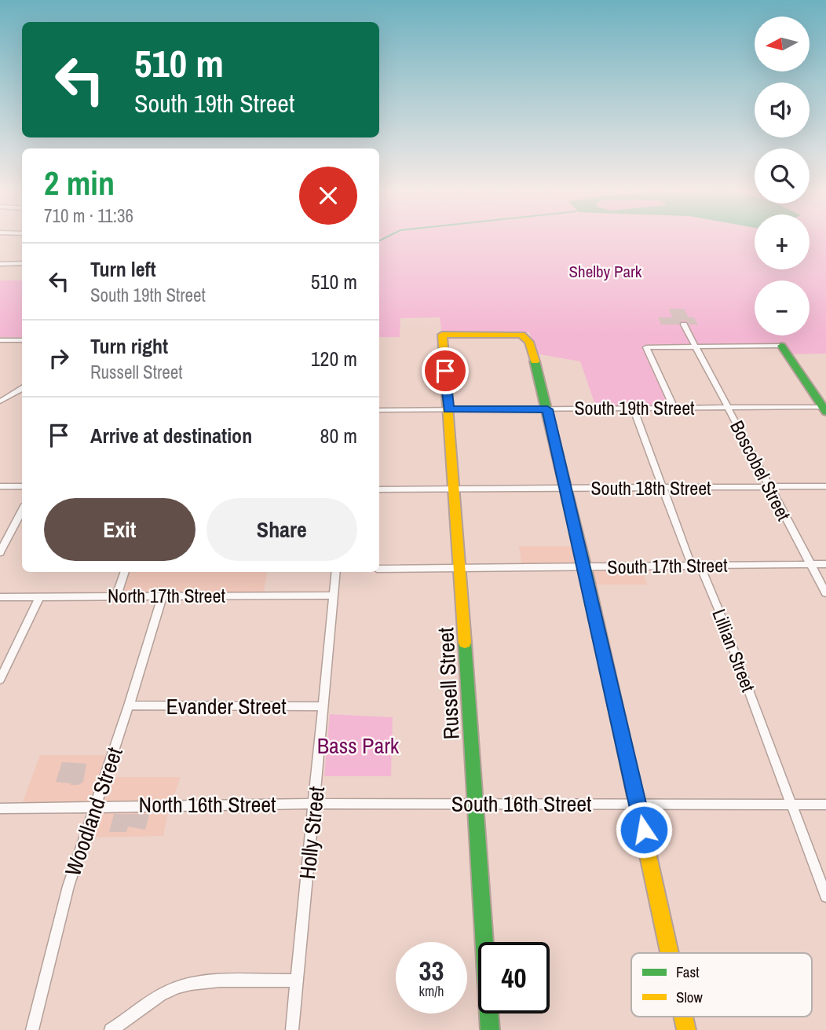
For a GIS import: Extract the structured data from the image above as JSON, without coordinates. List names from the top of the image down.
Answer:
{
  "streets": {
    "street": [
      "South 19th Street",
      "Boscobel Street",
      "South 18th Street",
      "South 17th Street",
      "North 17th Street",
      "Lillian Street",
      "Russell Street",
      "Evander Street",
      "South 16th Street",
      "North 16th Street",
      "Woodland Street",
      "Holly Street"
    ]
  },
  "crossings": [
    ["South 19th Street", "Boscobel Street"],
    ["South 19th Street", "Lillian Street"],
    ["South 19th Street", "Russell Street"],
    ["Boscobel Street", "South 18th Street"],
    ["Boscobel Street", "South 17th Street"],
    ["South 18th Street", "Lillian Street"],
    ["South 18th Street", "Russell Street"],
    ["South 17th Street", "Lillian Street"],
    ["South 17th Street", "Russell Street"],
    ["North 17th Street", "Woodland Street"],
    ["North 17th Street", "Holly Street"],
    ["Lillian Street", "South 16th Street"],
    ["Russell Street", "South 16th Street"],
    ["Evander Street", "Woodland Street"],
    ["Evander Street", "Holly Street"],
    ["South 16th Street", "North 16th Street"],
    ["South 16th Street", "Holly Street"],
    ["North 16th Street", "Woodland Street"],
    ["North 16th Street", "Holly Street"]
  ],
  "parks": ["Shelby Park", "Bass Park"],
  "legend": ["Fast", "Slow"],
  "north": "left",
  "page": {
    "map_buttons": ["+", "−"],
    "turn": ["510 m", "South 19th Street"],
    "heading": ["2 min", "710 m · 11:36"],
    "list": [
      {
        "name": "Turn left",
        "note": "South 19th Street",
        "value": "510 m"
      },
      {
        "name": "Turn right",
        "note": "Russell Street",
        "value": "120 m"
      },
      {
        "name": "Arrive at destination",
        "value": "80 m"
      }
    ],
    "buttons": ["Exit", "Share"],
    "speed": "33 km/h",
    "limit": "40"
  }
}
